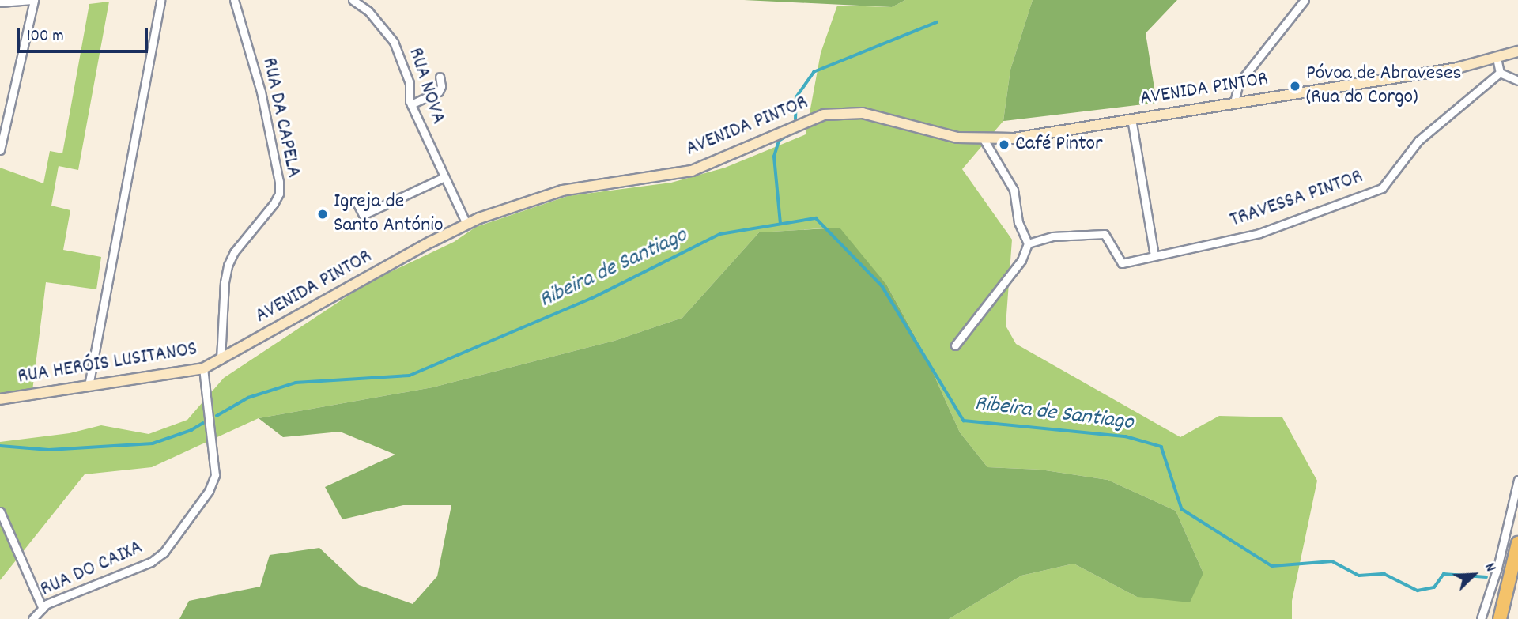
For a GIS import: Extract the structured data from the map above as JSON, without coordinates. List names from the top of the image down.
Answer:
{
  "streets": {
    "street": [
      "RUA NOVA",
      "AVENIDA PINTOR",
      "RUA DA CAPELA",
      "TRAVESSA PINTOR",
      "RUA HERÓIS LUSITANOS",
      "RUA DO CAIXA"
    ]
  },
  "crossings": [
    ["RUA NOVA", "AVENIDA PINTOR"],
    ["AVENIDA PINTOR", "RUA DA CAPELA"],
    ["AVENIDA PINTOR", "RUA HERÓIS LUSITANOS"],
    ["RUA DA CAPELA", "RUA HERÓIS LUSITANOS"],
    ["RUA HERÓIS LUSITANOS", "RUA DO CAIXA"]
  ],
  "water": ["Ribeira de Santiago"],
  "places": ["Póvoa de Abraveses (Rua do Corgo)", "Café Pintor", "Igreja de Santo António"],
  "scale_bar": "100 m",
  "north": "top right"
}
